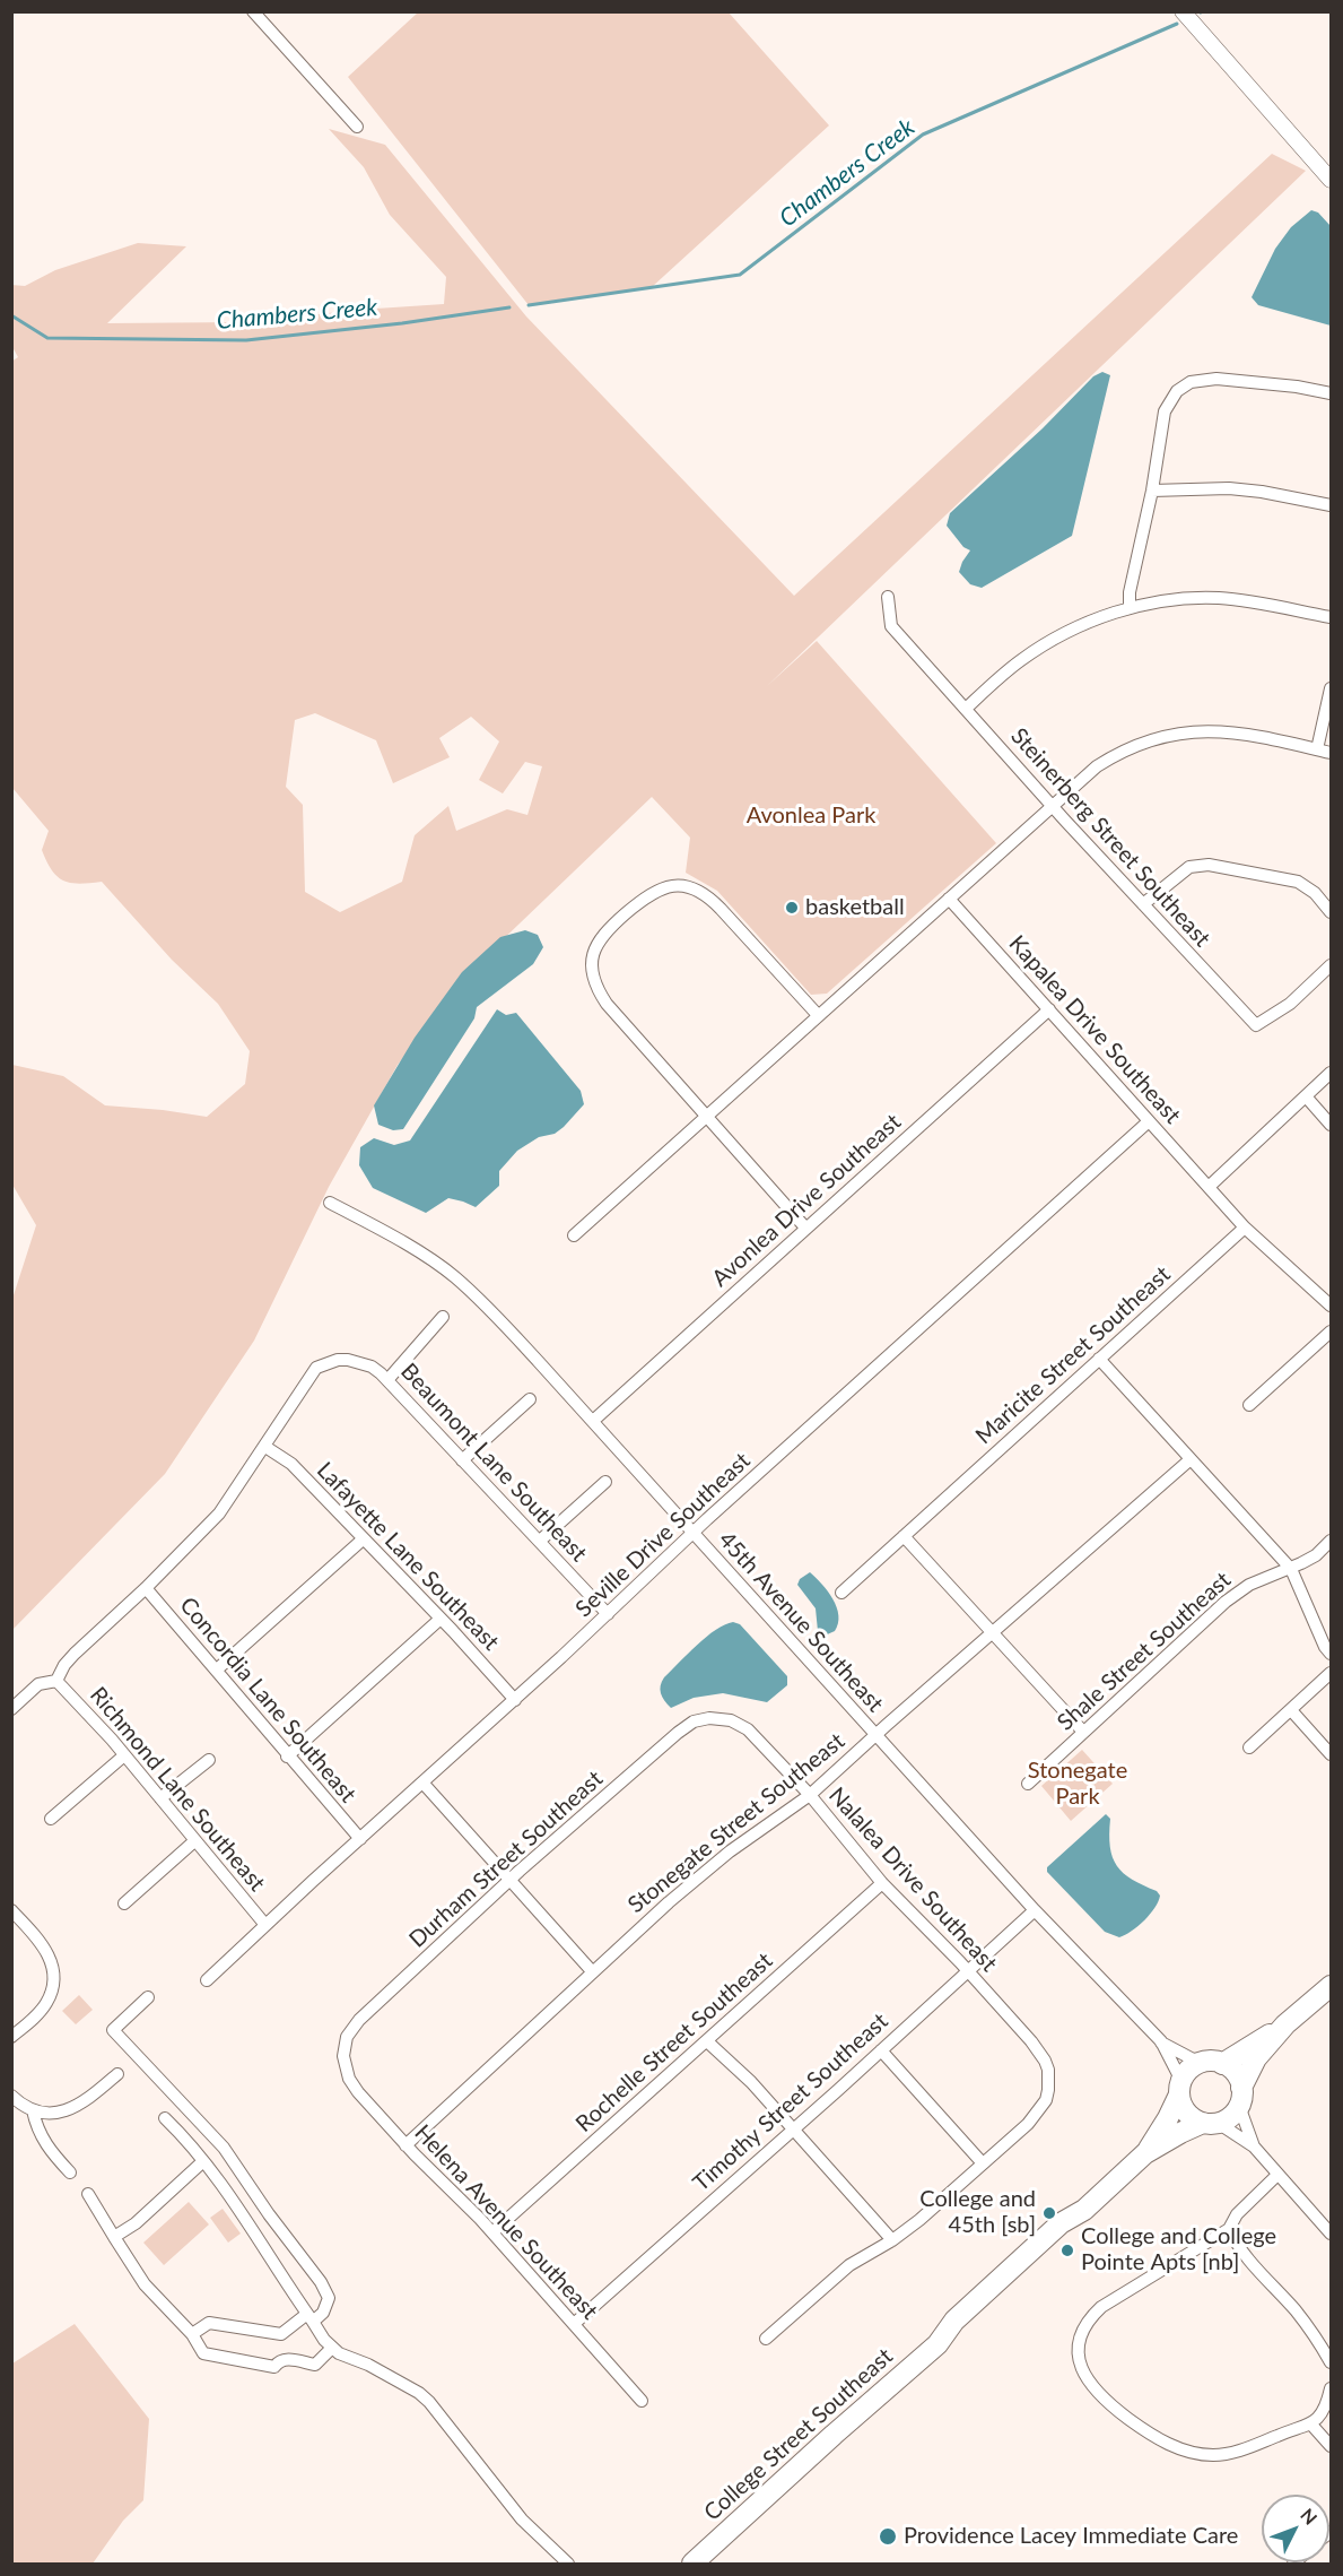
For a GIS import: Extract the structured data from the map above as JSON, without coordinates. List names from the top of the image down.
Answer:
{
  "streets": {
    "main road": ["College Street Southeast"],
    "street": [
      "Steinerberg Street Southeast",
      "Kapalea Drive Southeast",
      "Avonlea Drive Southeast",
      "Maricite Street Southeast",
      "Beaumont Lane Southeast",
      "Seville Drive Southeast",
      "Lafayette Lane Southeast",
      "45th Avenue Southeast",
      "Shale Street Southeast",
      "Concordia Lane Southeast",
      "Richmond Lane Southeast",
      "Stonegate Street Southeast",
      "Durham Street Southeast",
      "Nalalea Drive Southeast",
      "Rochelle Street Southeast",
      "Timothy Street Southeast",
      "Helena Avenue Southeast"
    ]
  },
  "crossings": [
    ["Kapalea Drive Southeast", "Avonlea Drive Southeast"],
    ["Kapalea Drive Southeast", "Maricite Street Southeast"],
    ["Kapalea Drive Southeast", "Seville Drive Southeast"],
    ["Avonlea Drive Southeast", "45th Avenue Southeast"],
    ["Beaumont Lane Southeast", "Seville Drive Southeast"],
    ["Beaumont Lane Southeast", "Lafayette Lane Southeast"],
    ["Seville Drive Southeast", "Lafayette Lane Southeast"],
    ["Seville Drive Southeast", "45th Avenue Southeast"],
    ["Seville Drive Southeast", "Concordia Lane Southeast"],
    ["Seville Drive Southeast", "Richmond Lane Southeast"],
    ["45th Avenue Southeast", "Stonegate Street Southeast"],
    ["45th Avenue Southeast", "Timothy Street Southeast"],
    ["45th Avenue Southeast", "College Street Southeast"],
    ["Stonegate Street Southeast", "Nalalea Drive Southeast"],
    ["Stonegate Street Southeast", "Helena Avenue Southeast"],
    ["Durham Street Southeast", "Nalalea Drive Southeast"],
    ["Durham Street Southeast", "Helena Avenue Southeast"],
    ["Nalalea Drive Southeast", "Rochelle Street Southeast"],
    ["Nalalea Drive Southeast", "Timothy Street Southeast"],
    ["Rochelle Street Southeast", "Helena Avenue Southeast"],
    ["Timothy Street Southeast", "Helena Avenue Southeast"]
  ],
  "water": ["Chambers Creek"],
  "parks": ["Avonlea Park", "Stonegate Park"],
  "places": [
    "basketball",
    "College and 45th [sb]",
    "College and College Pointe Apts [nb]",
    "Providence Lacey Immediate Care"
  ],
  "north": "top right"
}
